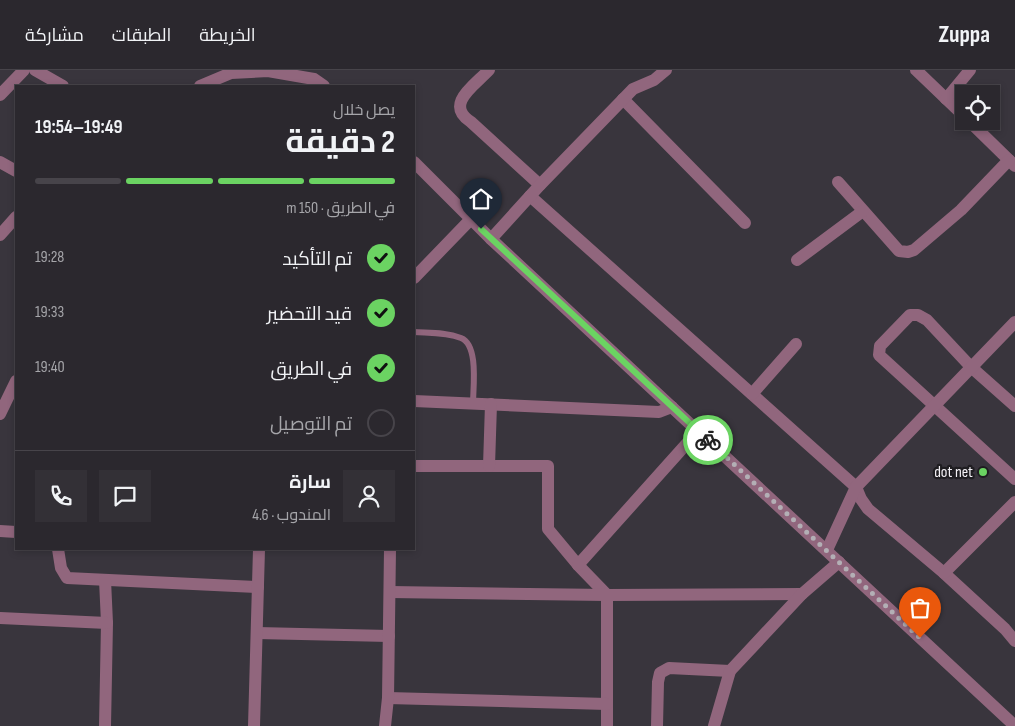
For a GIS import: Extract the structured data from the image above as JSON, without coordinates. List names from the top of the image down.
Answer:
{
  "places": ["dot net"],
  "page": {
    "header": "Zuppa",
    "nav": ["الخريطة", "الطبقات", "مشاركة"],
    "heading": ["2 دقيقة", "يصل خلال", "19:49–19:54"],
    "panel": ["سارة", "المندوب · 4.6"],
    "bar": "في الطريق · 150 m",
    "list": [
      ["تم التأكيد", "19:28"],
      ["قيد التحضير", "19:33"],
      ["في الطريق", "19:40"],
      "تم التوصيل"
    ]
  }
}
